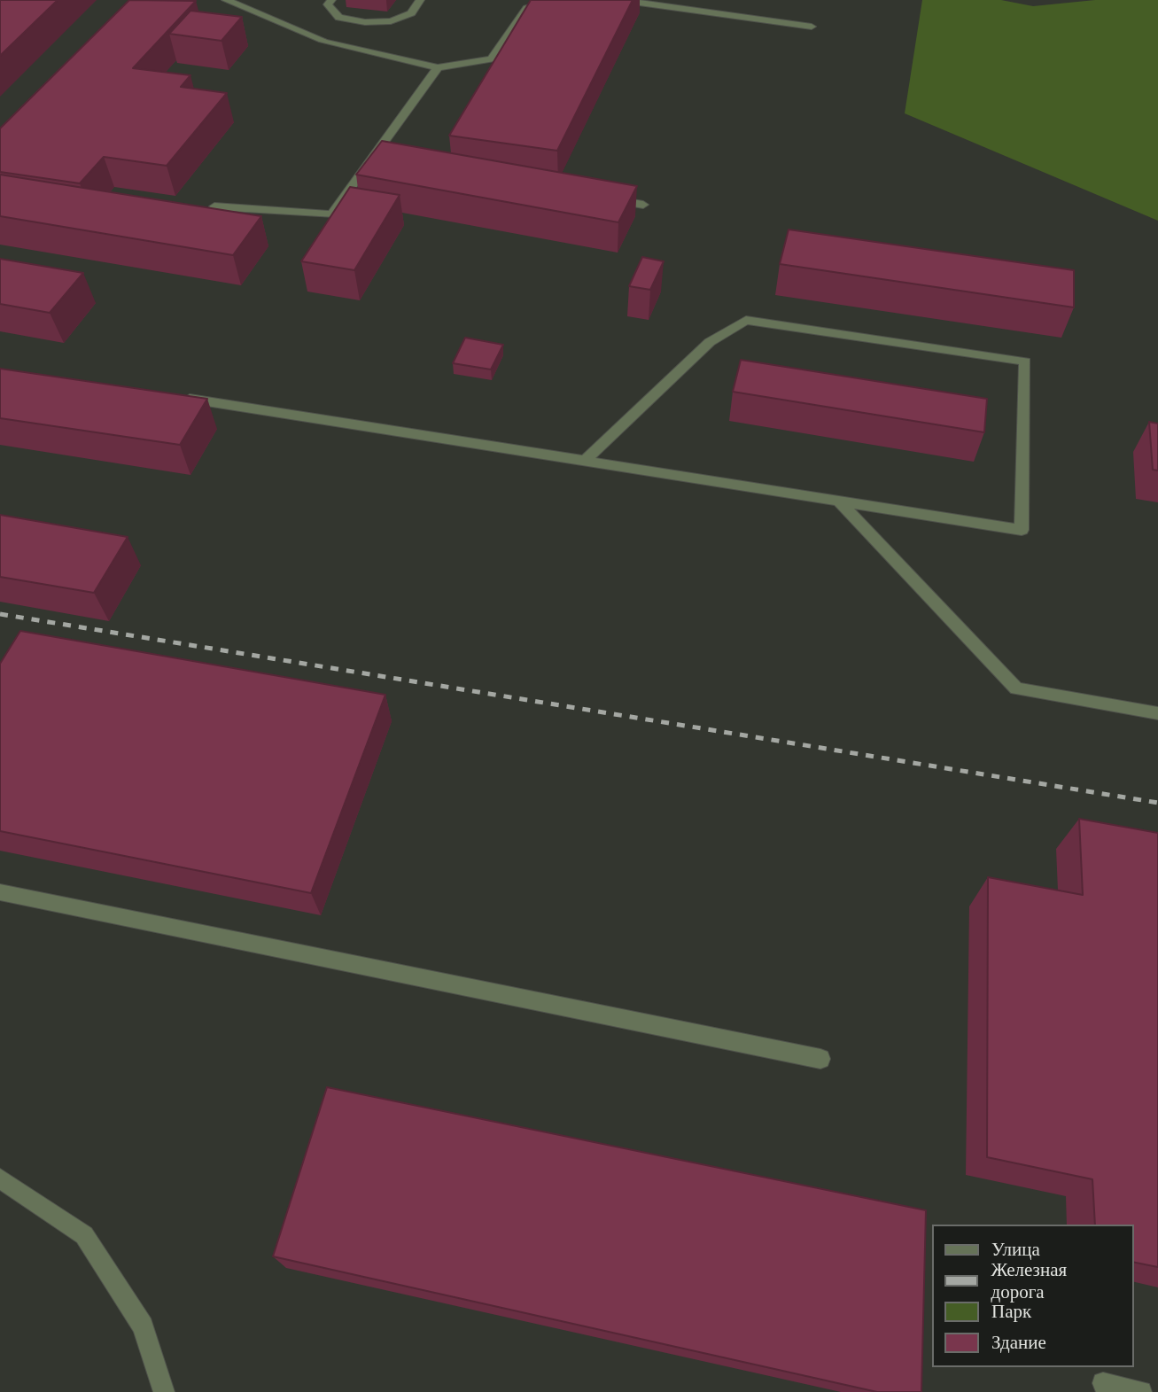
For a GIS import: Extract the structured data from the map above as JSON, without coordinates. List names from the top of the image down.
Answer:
{
  "legend": [
    "Улица",
    "Железная дорога",
    "Парк",
    "Здание"
  ]
}
